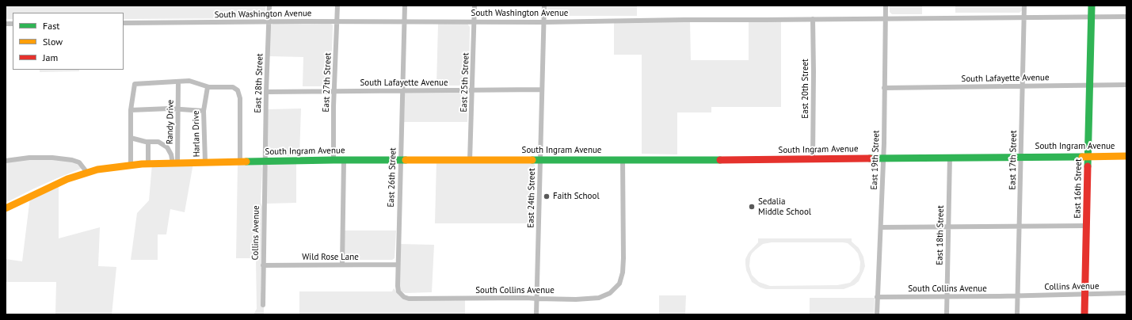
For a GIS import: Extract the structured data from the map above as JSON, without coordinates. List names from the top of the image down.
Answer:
{
  "streets": {
    "main road": ["South Ingram Avenue", "East 16th Street"],
    "street": [
      "South Washington Avenue",
      "South Lafayette Avenue",
      "East 27th Street",
      "East 25th Street",
      "East 28th Street",
      "East 20th Street",
      "Randy Drive",
      "Harlan Drive",
      "East 19th Street",
      "East 17th Street",
      "East 26th Street",
      "East 24th Street",
      "Collins Avenue",
      "East 18th Street",
      "Wild Rose Lane",
      "South Collins Avenue"
    ]
  },
  "crossings": [
    ["South Washington Avenue", "East 27th Street"],
    ["South Washington Avenue", "East 25th Street"],
    ["South Washington Avenue", "East 28th Street"],
    ["South Washington Avenue", "East 20th Street"],
    ["South Washington Avenue", "East 19th Street"],
    ["South Washington Avenue", "East 17th Street"],
    ["South Washington Avenue", "East 26th Street"],
    ["South Washington Avenue", "East 16th Street"],
    ["South Washington Avenue", "East 24th Street"],
    ["South Lafayette Avenue", "East 27th Street"],
    ["South Lafayette Avenue", "East 25th Street"],
    ["South Lafayette Avenue", "East 28th Street"],
    ["South Lafayette Avenue", "East 19th Street"],
    ["South Lafayette Avenue", "East 17th Street"],
    ["South Lafayette Avenue", "East 26th Street"],
    ["South Lafayette Avenue", "East 16th Street"],
    ["South Lafayette Avenue", "East 24th Street"],
    ["East 27th Street", "South Ingram Avenue"],
    ["East 25th Street", "South Ingram Avenue"],
    ["East 28th Street", "South Ingram Avenue"],
    ["East 28th Street", "Collins Avenue"],
    ["East 20th Street", "South Ingram Avenue"],
    ["Randy Drive", "South Ingram Avenue"],
    ["Harlan Drive", "South Ingram Avenue"],
    ["South Ingram Avenue", "East 19th Street"],
    ["South Ingram Avenue", "East 17th Street"],
    ["South Ingram Avenue", "East 26th Street"],
    ["South Ingram Avenue", "East 16th Street"],
    ["South Ingram Avenue", "East 24th Street"],
    ["South Ingram Avenue", "Collins Avenue"],
    ["South Ingram Avenue", "East 18th Street"],
    ["South Ingram Avenue", "South Collins Avenue"],
    ["East 19th Street", "South Collins Avenue"],
    ["East 17th Street", "Collins Avenue"],
    ["East 17th Street", "South Collins Avenue"],
    ["East 26th Street", "Wild Rose Lane"],
    ["East 26th Street", "South Collins Avenue"],
    ["East 16th Street", "Collins Avenue"],
    ["East 24th Street", "South Collins Avenue"],
    ["Collins Avenue", "Wild Rose Lane"],
    ["Collins Avenue", "South Collins Avenue"],
    ["East 18th Street", "South Collins Avenue"]
  ],
  "places": ["Faith School", "Sedalia Middle School"],
  "legend": ["Fast", "Slow", "Jam"]
}
